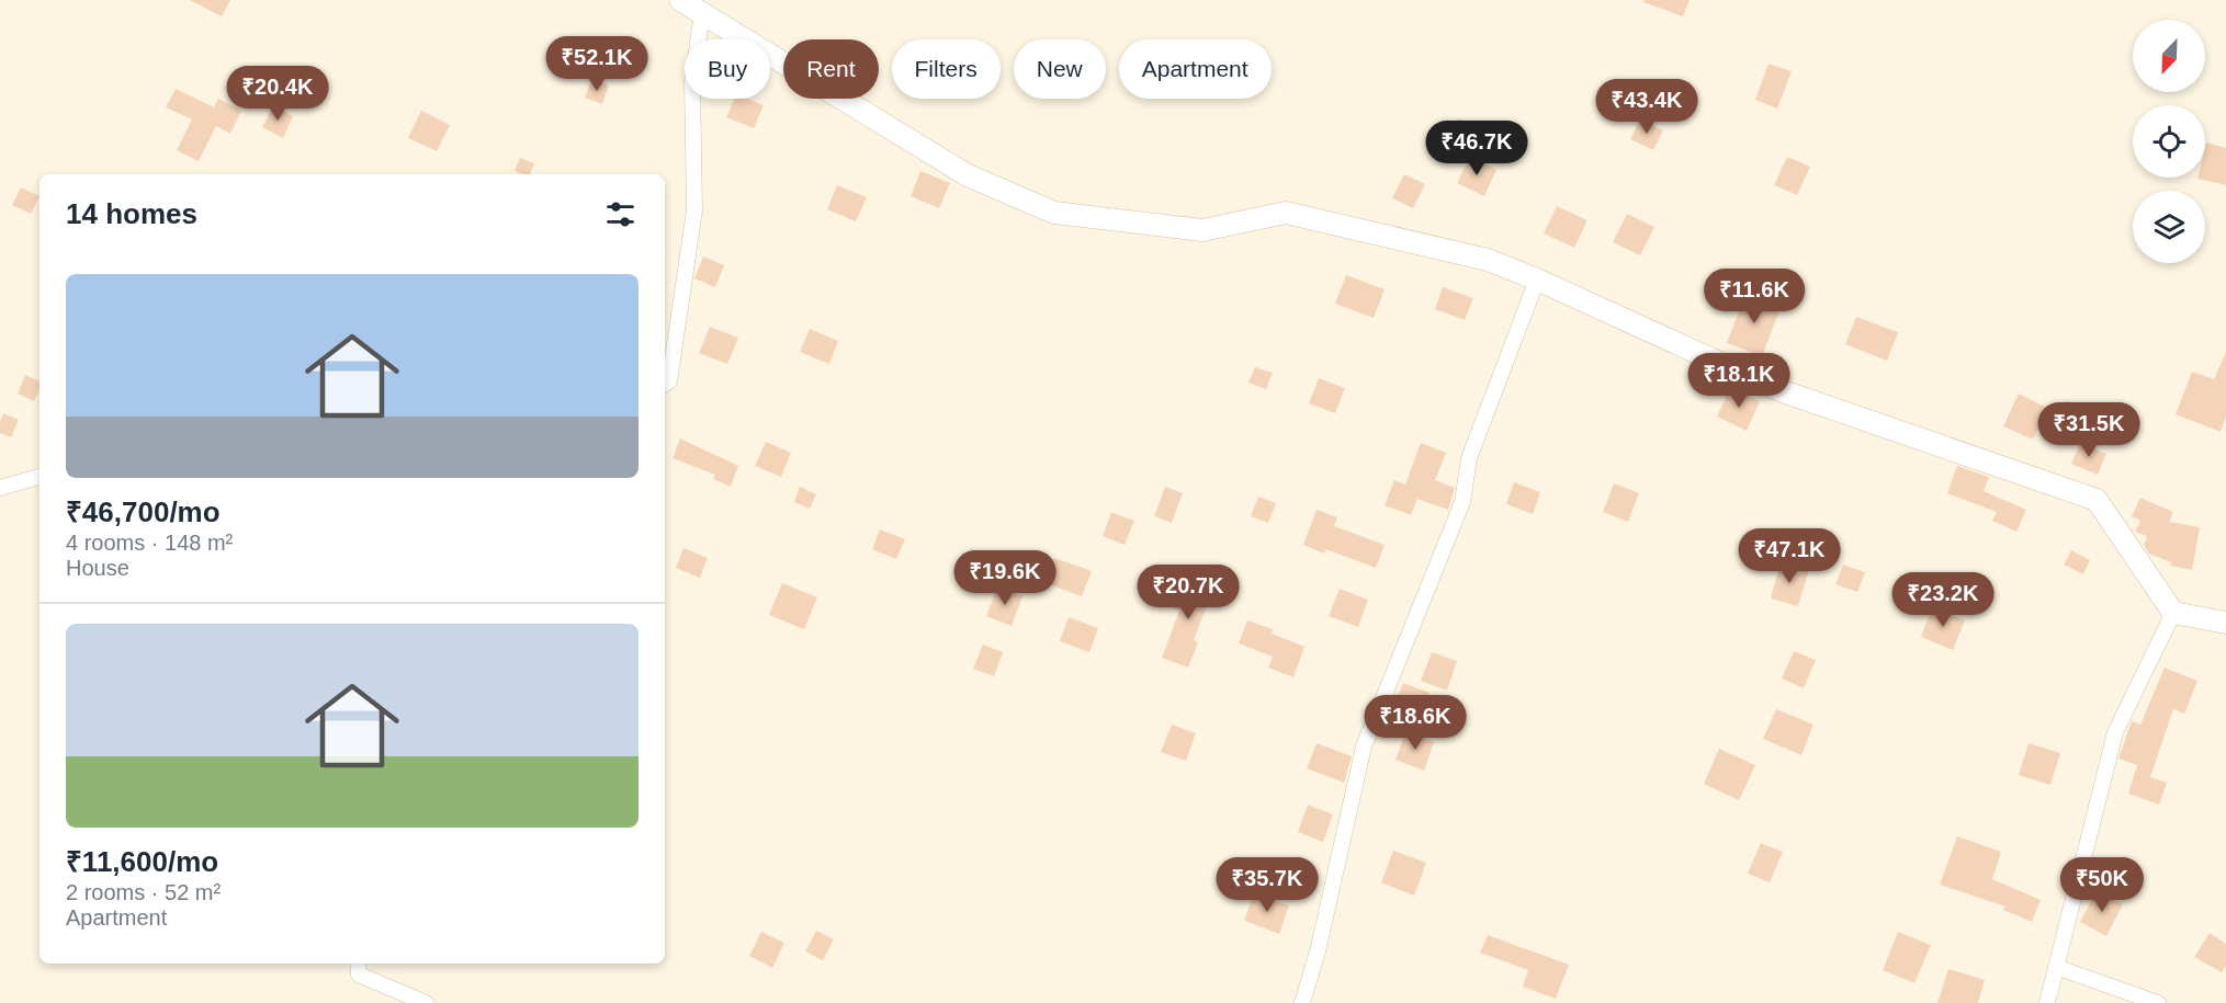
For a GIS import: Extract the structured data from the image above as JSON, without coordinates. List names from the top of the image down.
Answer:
{
  "north": "bottom left",
  "page": {
    "price": [
      "₹52.1K",
      "₹20.4K",
      "₹43.4K",
      "₹46.7K",
      "₹11.6K",
      "₹18.1K",
      "₹31.5K",
      "₹47.1K",
      "₹19.6K",
      "₹20.7K",
      "₹23.2K",
      "₹18.6K",
      "₹35.7K",
      "₹50K"
    ],
    "chip": [
      "Buy",
      "Rent",
      "Filters",
      "New",
      "Apartment"
    ],
    "heading": "14 homes",
    "list": [
      {
        "name": "₹46,700/mo",
        "note": "4 rooms · 148 m² · House"
      },
      {
        "name": "₹11,600/mo",
        "note": "2 rooms · 52 m² · Apartment"
      }
    ]
  }
}
